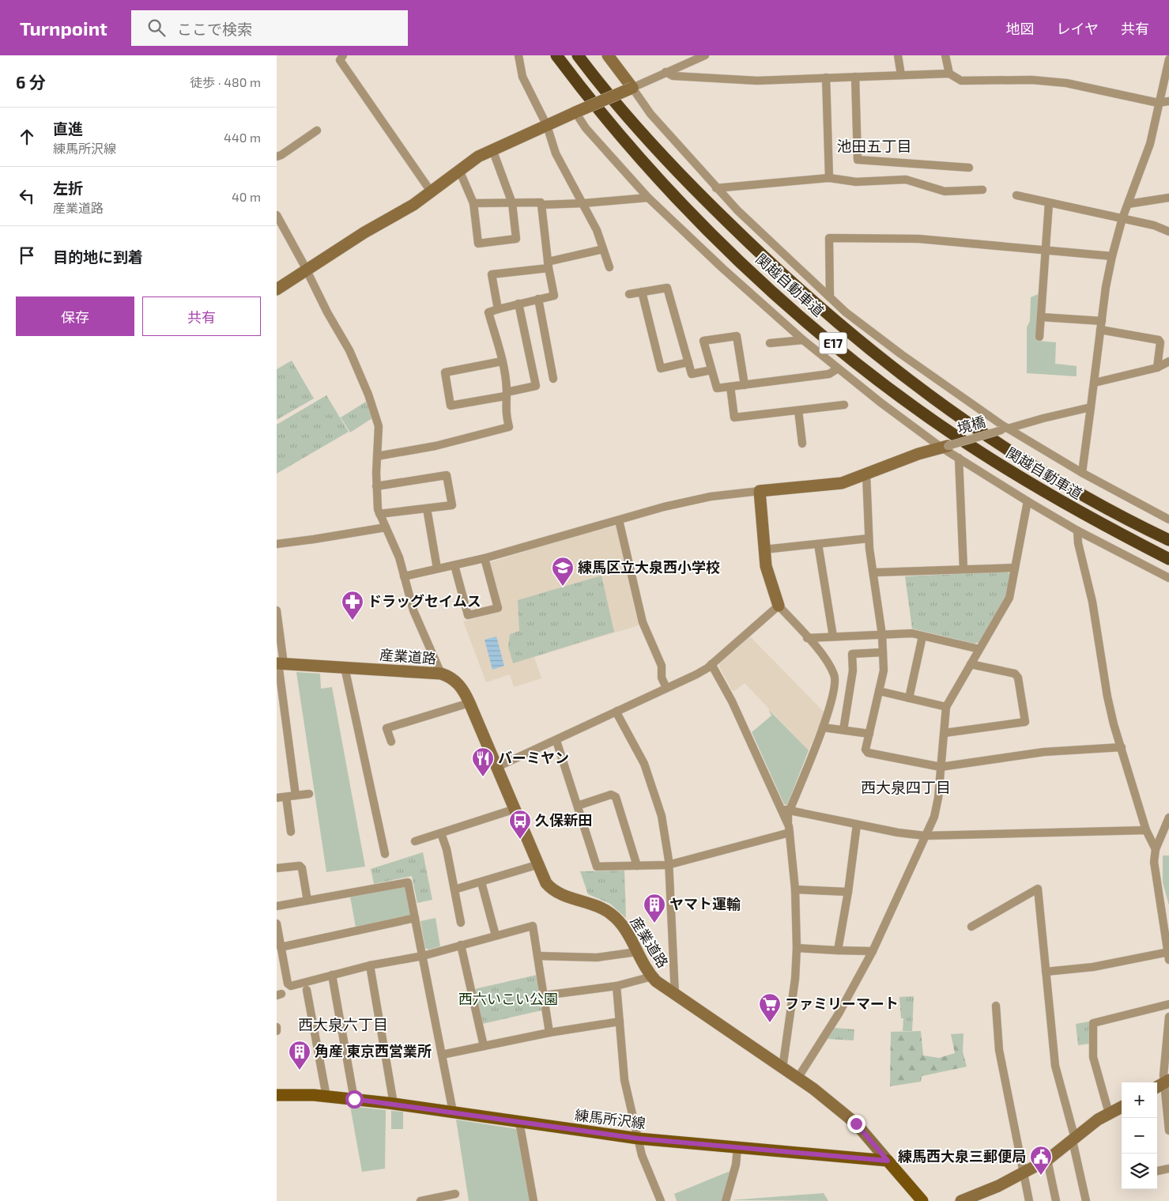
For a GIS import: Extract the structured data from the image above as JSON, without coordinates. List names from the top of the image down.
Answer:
{
  "streets": {
    "highway": ["関越自動車道", "E17"],
    "main road": ["練馬所沢線"],
    "street": ["境橋", "産業道路"]
  },
  "crossings": [
    ["産業道路", "練馬所沢線"]
  ],
  "districts": ["池田五丁目", "西大泉四丁目", "西大泉六丁目"],
  "parks": ["西六いこい公園"],
  "places": {
    "school or university": ["練馬区立大泉西小学校"],
    "pharmacy": ["ドラッグセイムス"],
    "restaurant": ["バーミヤン"],
    "bus stop": ["久保新田"],
    "building": ["ヤマト運輸", "角産 東京西営業所"],
    "supermarket": ["ファミリーマート"],
    "public building": ["練馬西大泉三郵便局"]
  },
  "page": {
    "header": "Turnpoint",
    "search": "ここで検索",
    "nav": ["地図", "レイヤ", "共有"],
    "heading": ["6 分", "徒歩 · 480 m"],
    "list": [
      ["直進", "練馬所沢線", "440 m"],
      ["左折", "産業道路", "40 m"],
      "目的地に到着"
    ],
    "buttons": ["保存", "共有"],
    "map_buttons": ["+", "−"]
  }
}
